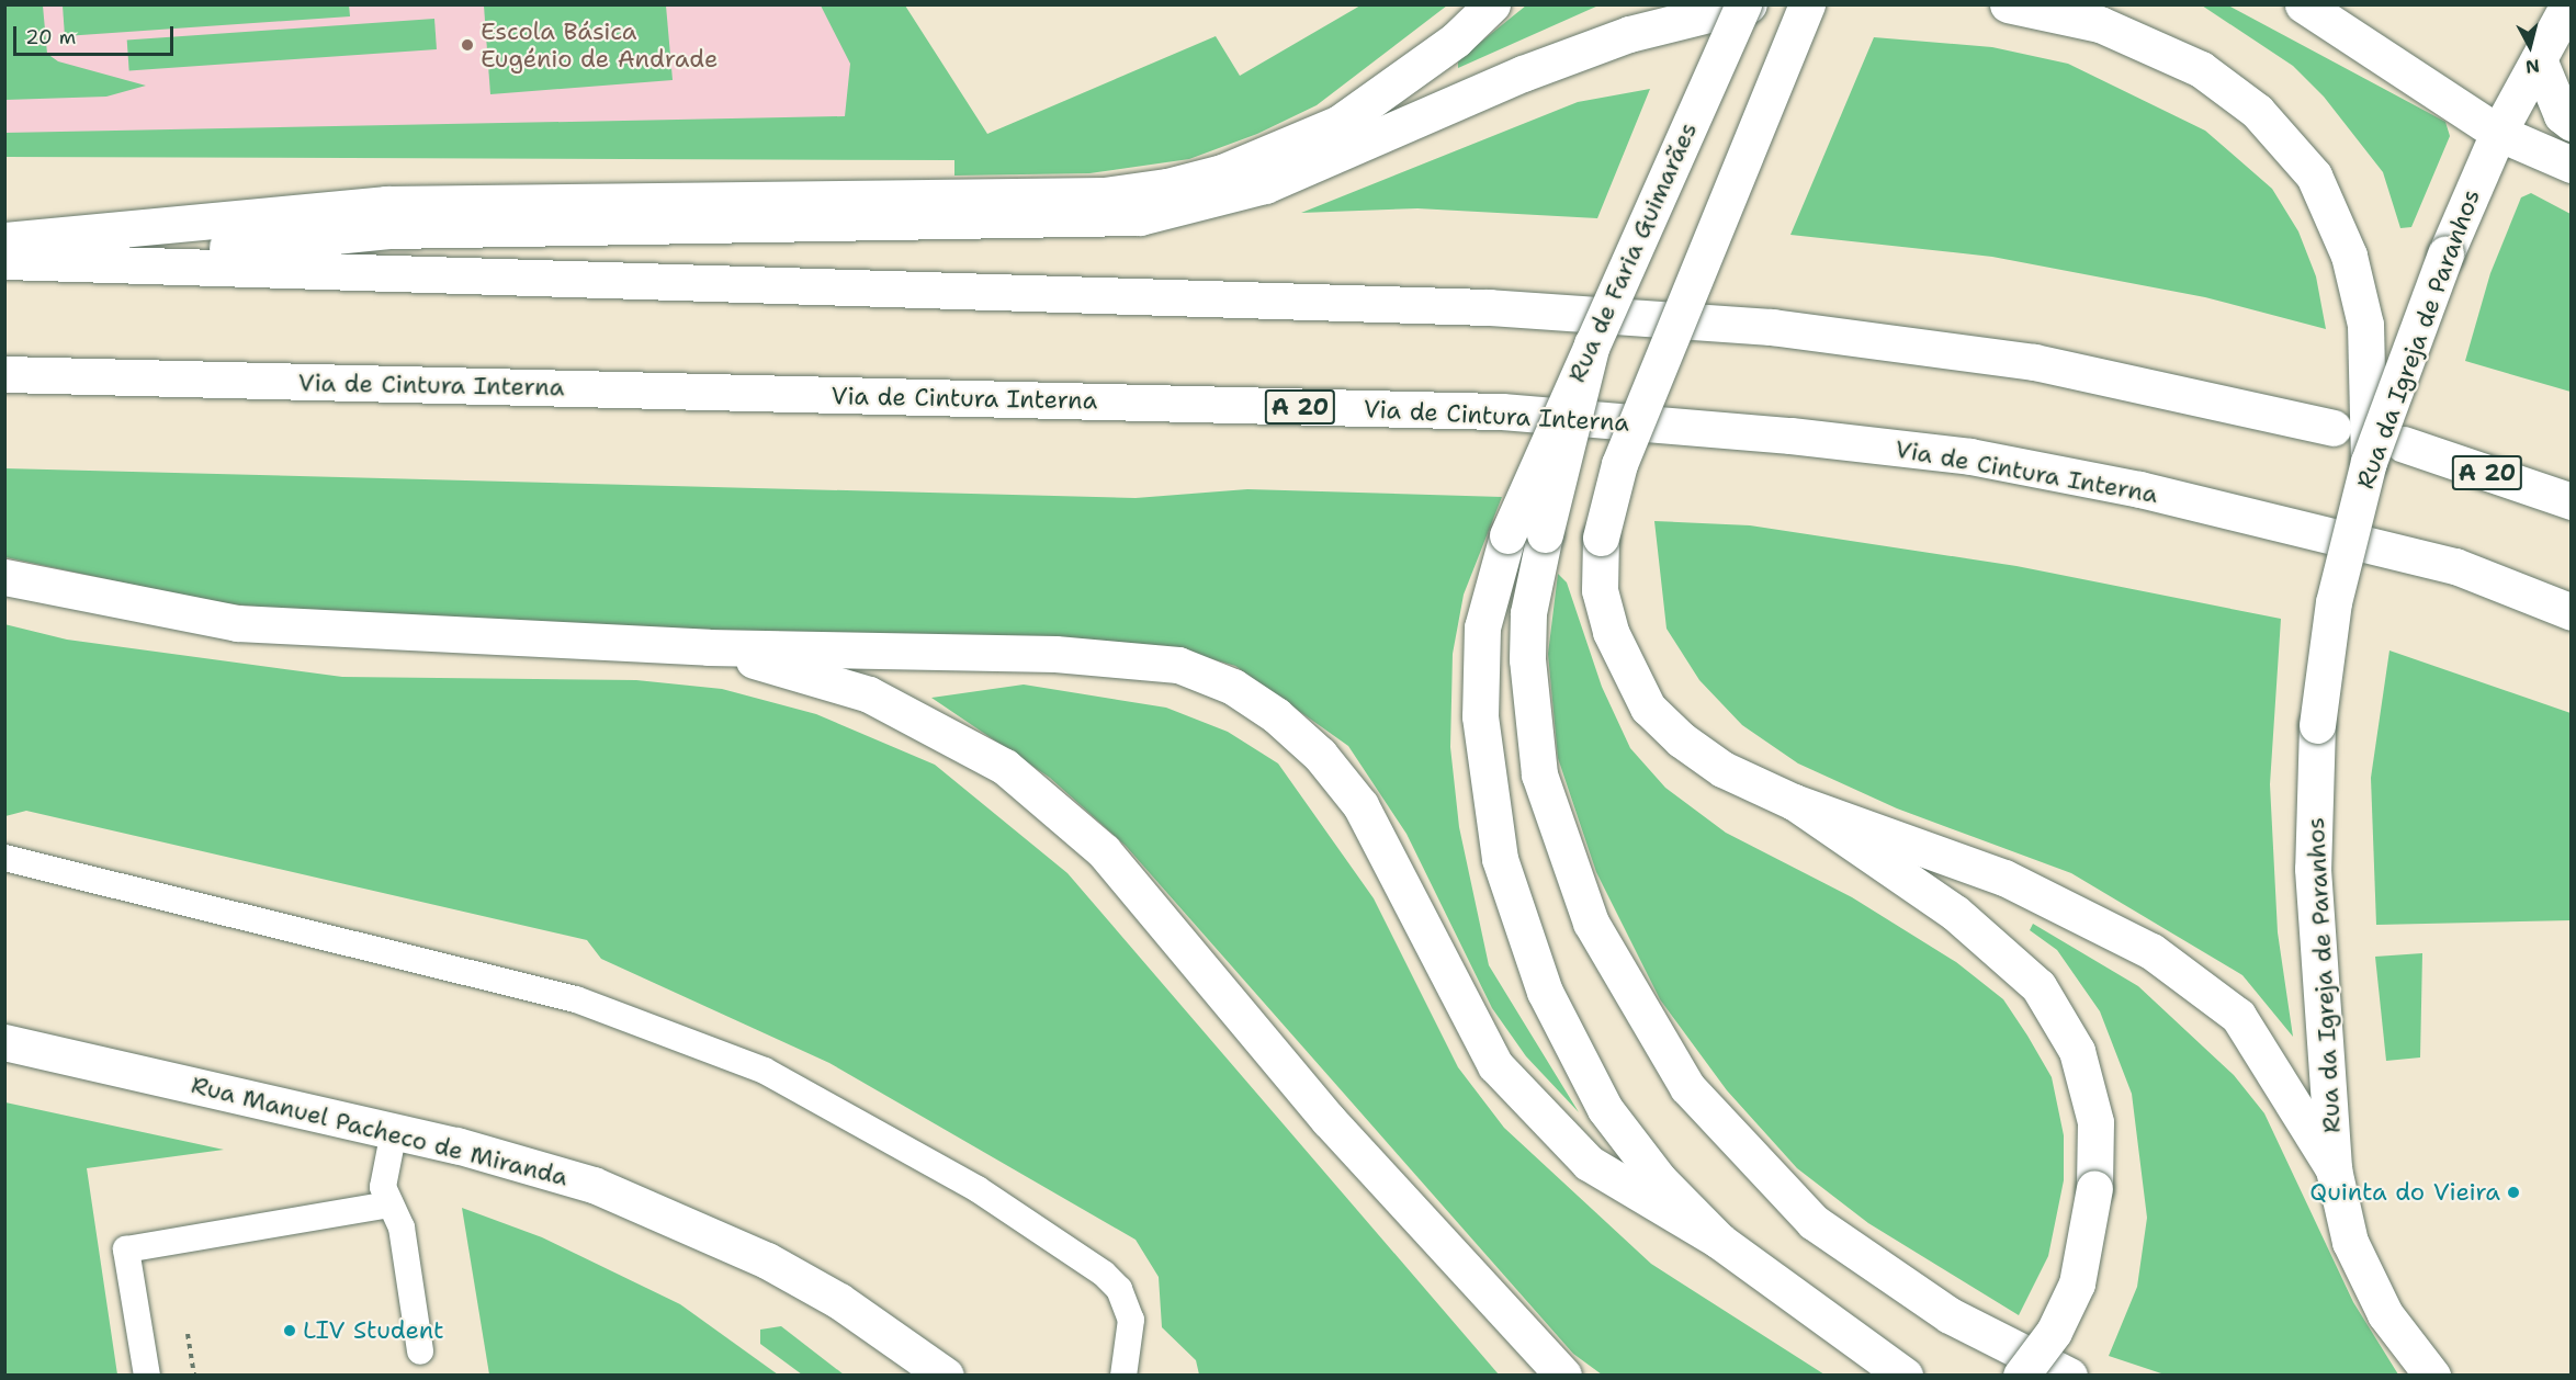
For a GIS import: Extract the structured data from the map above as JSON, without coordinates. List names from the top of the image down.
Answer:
{
  "streets": {
    "main road": [
      "Rua de Faria Guimarães",
      "Rua da Igreja de Paranhos",
      "Via de Cintura Interna",
      "A 20",
      "Rua Manuel Pacheco de Miranda"
    ]
  },
  "places": ["Escola Básica Eugénio de Andrade", "Quinta do Vieira", "LIV Student"],
  "scale_bar": "20 m",
  "north": "bottom"
}
